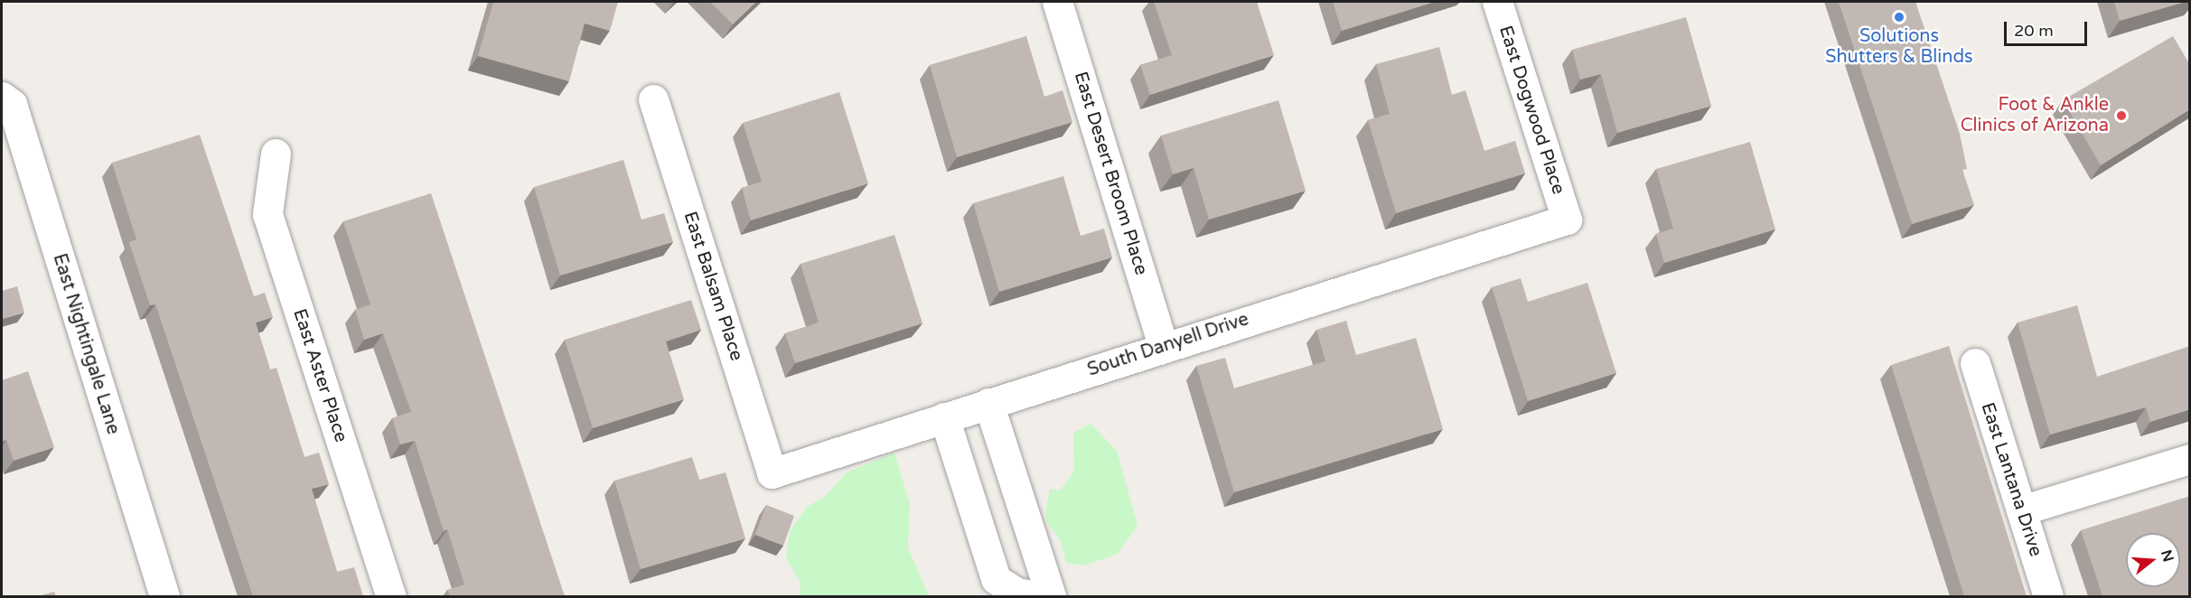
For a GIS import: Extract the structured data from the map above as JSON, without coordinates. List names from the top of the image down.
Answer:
{
  "streets": {
    "street": [
      "East Dogwood Place",
      "East Desert Broom Place",
      "East Balsam Place",
      "East Nightingale Lane",
      "South Danyell Drive",
      "East Aster Place",
      "East Lantana Drive"
    ]
  },
  "crossings": [
    ["East Dogwood Place", "South Danyell Drive"],
    ["East Desert Broom Place", "South Danyell Drive"],
    ["East Balsam Place", "South Danyell Drive"]
  ],
  "places": ["Solutions Shutters & Blinds", "Foot & Ankle Clinics of Arizona"],
  "scale_bar": "20 m",
  "north": "right"
}
